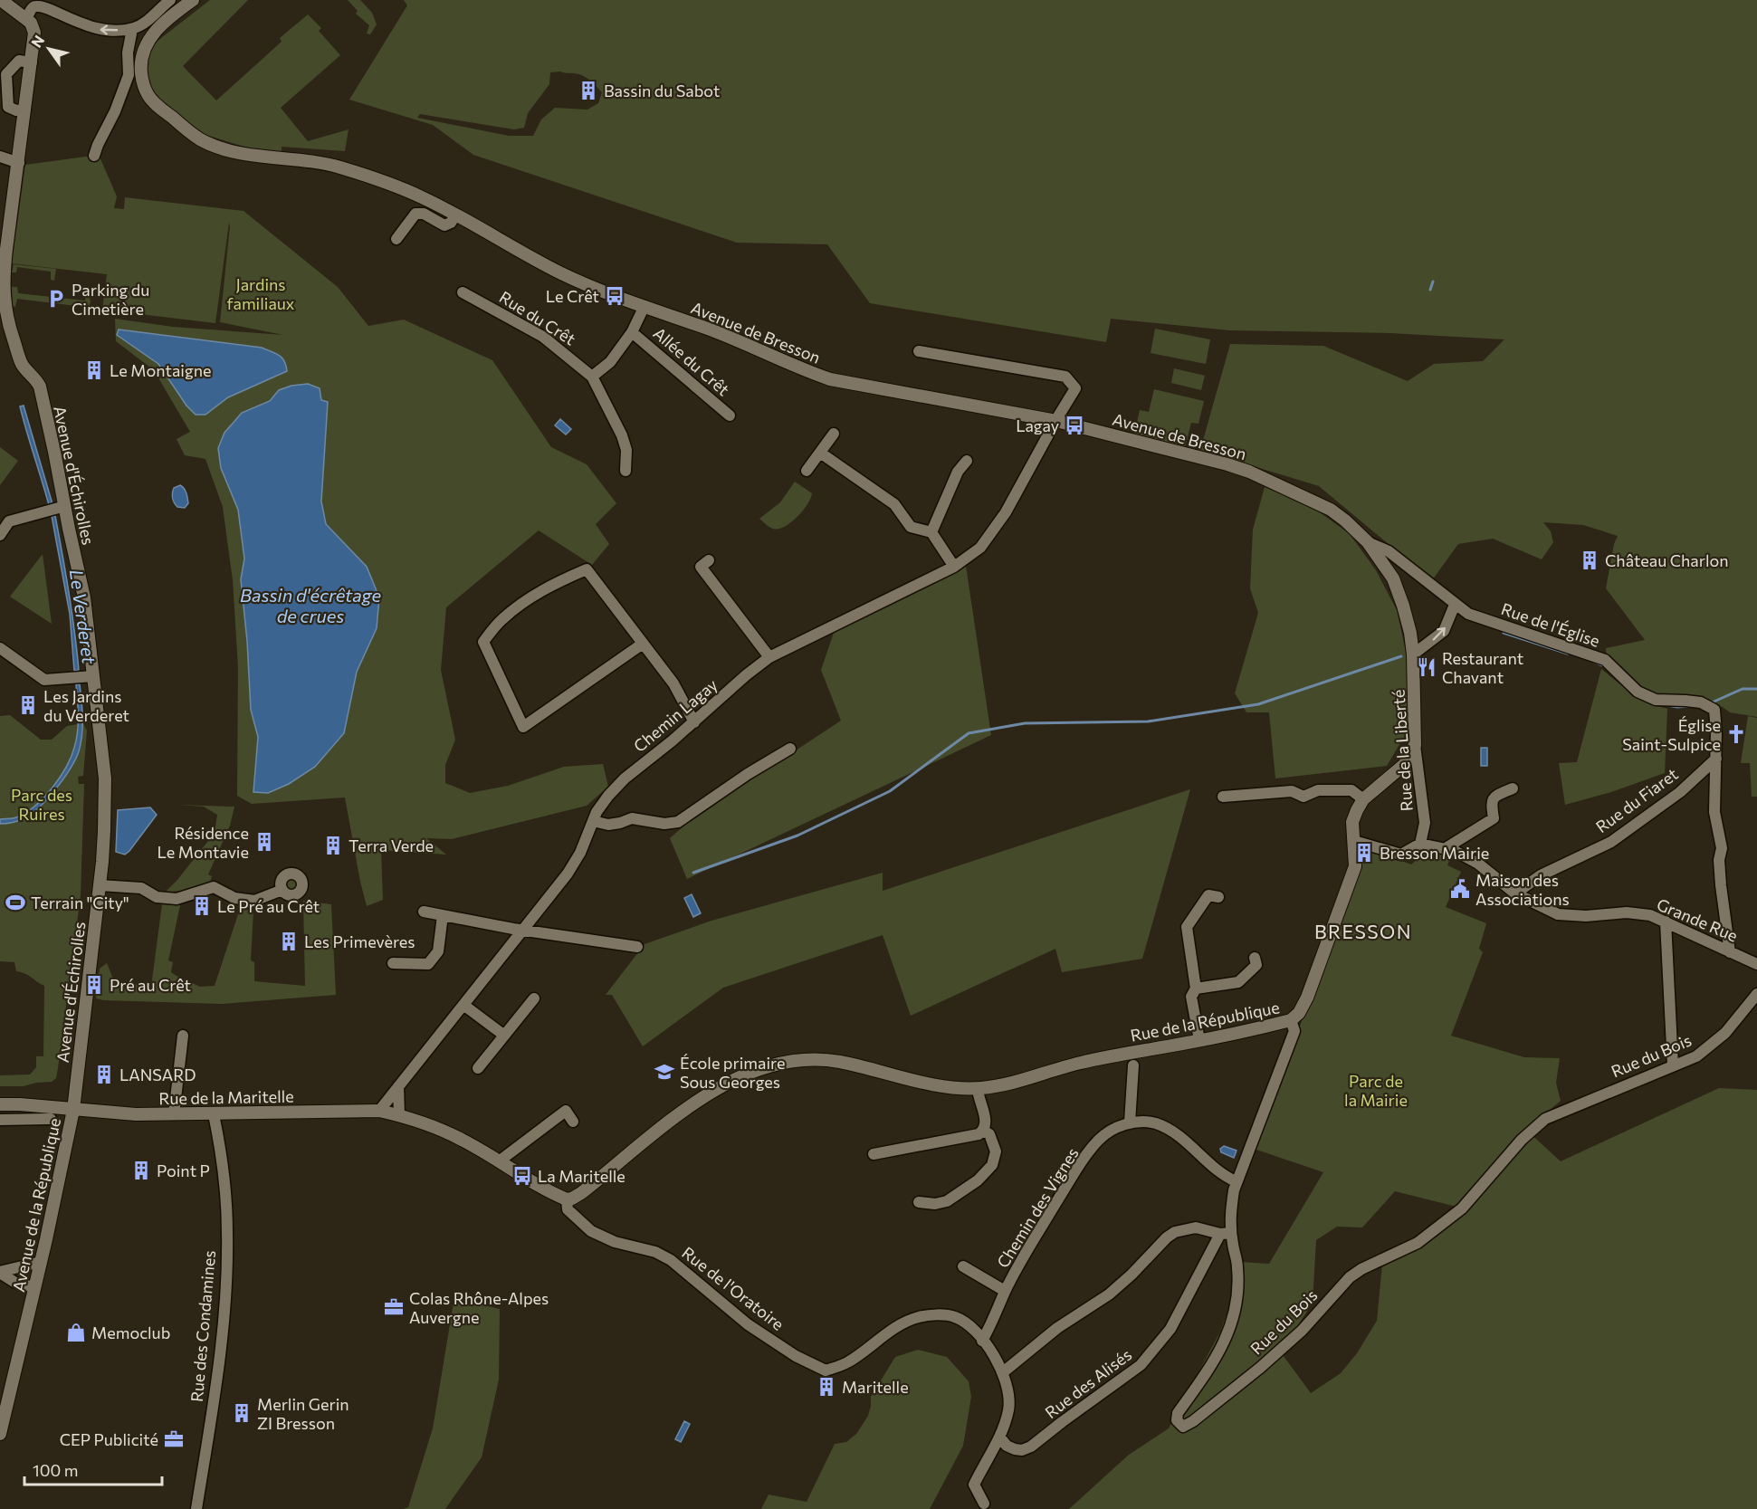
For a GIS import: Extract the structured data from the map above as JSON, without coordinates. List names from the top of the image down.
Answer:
{
  "streets": {
    "street": [
      "Rue du Crêt",
      "Avenue de Bresson",
      "Allée du Crêt",
      "Avenue d'Échirolles",
      "Rue de l'Église",
      "Chemin Lagay",
      "Rue de la Liberté",
      "Rue du Fiaret",
      "Grande Rue",
      "Rue de la République",
      "Rue du Bois",
      "Rue de la Maritelle",
      "Avenue de la République",
      "Chemin des Vignes",
      "Rue de l'Oratoire",
      "Rue des Condamines",
      "Rue des Alisés"
    ]
  },
  "crossings": [
    ["Avenue de Bresson", "Rue de l'Église"],
    ["Avenue de Bresson", "Chemin Lagay"],
    ["Avenue de Bresson", "Rue de la Liberté"],
    ["Avenue d'Échirolles", "Rue de la Maritelle"],
    ["Avenue d'Échirolles", "Avenue de la République"],
    ["Rue de l'Église", "Rue du Fiaret"],
    ["Rue de l'Église", "Grande Rue"],
    ["Chemin Lagay", "Rue de la Maritelle"],
    ["Rue de la Liberté", "Grande Rue"],
    ["Rue de la Liberté", "Rue de la République"],
    ["Rue du Fiaret", "Grande Rue"],
    ["Rue de la République", "Rue du Bois"],
    ["Rue de la République", "Rue de l'Oratoire"],
    ["Rue du Bois", "Rue des Alisés"],
    ["Rue de la Maritelle", "Avenue de la République"],
    ["Rue de la Maritelle", "Rue des Condamines"],
    ["Chemin des Vignes", "Rue de l'Oratoire"],
    ["Rue de l'Oratoire", "Rue des Alisés"]
  ],
  "districts": ["BRESSON"],
  "water": ["Bassin d'écrêtage de crues", "Le Verderet"],
  "parks": ["Jardins familiaux", "Parc des Ruires", "Parc de la Mairie"],
  "places": {
    "building": [
      "Bassin du Sabot",
      "Le Montaigne",
      "Château Charlon",
      "Les Jardins du Verderet",
      "Résidence Le Montavie",
      "Terra Verde",
      "Bresson Mairie",
      "Le Pré au Crêt",
      "Les Primevères",
      "Pré au Crêt",
      "LANSARD",
      "Point P",
      "Maritelle",
      "Merlin Gerin ZI Bresson"
    ],
    "bus stop": ["Le Crêt", "Lagay", "La Maritelle"],
    "parking": ["Parking du Cimetière"],
    "restaurant": ["Restaurant Chavant"],
    "church": ["Église Saint-Sulpice"],
    "public building": ["Maison des Associations"],
    "sports": ["Terrain \"City\""],
    "school or university": ["École primaire Sous Georges"],
    "office": ["Colas Rhône-Alpes Auvergne", "CEP Publicité"],
    "shop": ["Memoclub"]
  },
  "scale_bar": "100 m",
  "north": "top left"
}
